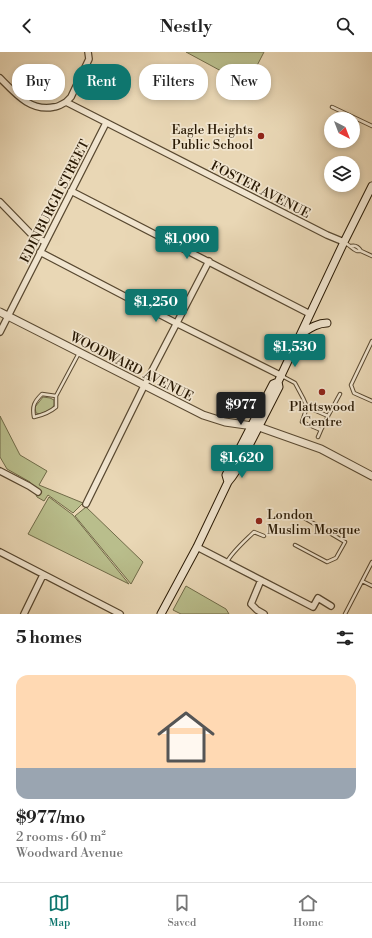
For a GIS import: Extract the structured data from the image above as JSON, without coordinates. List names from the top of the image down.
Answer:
{
  "streets": {
    "main road": ["WOODWARD AVENUE"],
    "street": ["FOSTER AVENUE", "EDINBURGH STREET"]
  },
  "crossings": [
    ["FOSTER AVENUE", "EDINBURGH STREET"],
    ["EDINBURGH STREET", "WOODWARD AVENUE"]
  ],
  "places": ["Eagle Heights Public School", "Plattswood Centre", "London Muslim Mosque"],
  "north": "bottom right",
  "page": {
    "header": "Nestly",
    "chip": [
      "Buy",
      "Rent",
      "Filters",
      "New"
    ],
    "price": [
      "$1,090",
      "$1,250",
      "$1,530",
      "$977",
      "$1,620"
    ],
    "heading": "5 homes",
    "list": [
      {
        "name": "$977/mo",
        "note": "2 rooms · 60 m² · Woodward Avenue"
      }
    ],
    "tabs": ["Map", "Saved", "Home"]
  }
}
